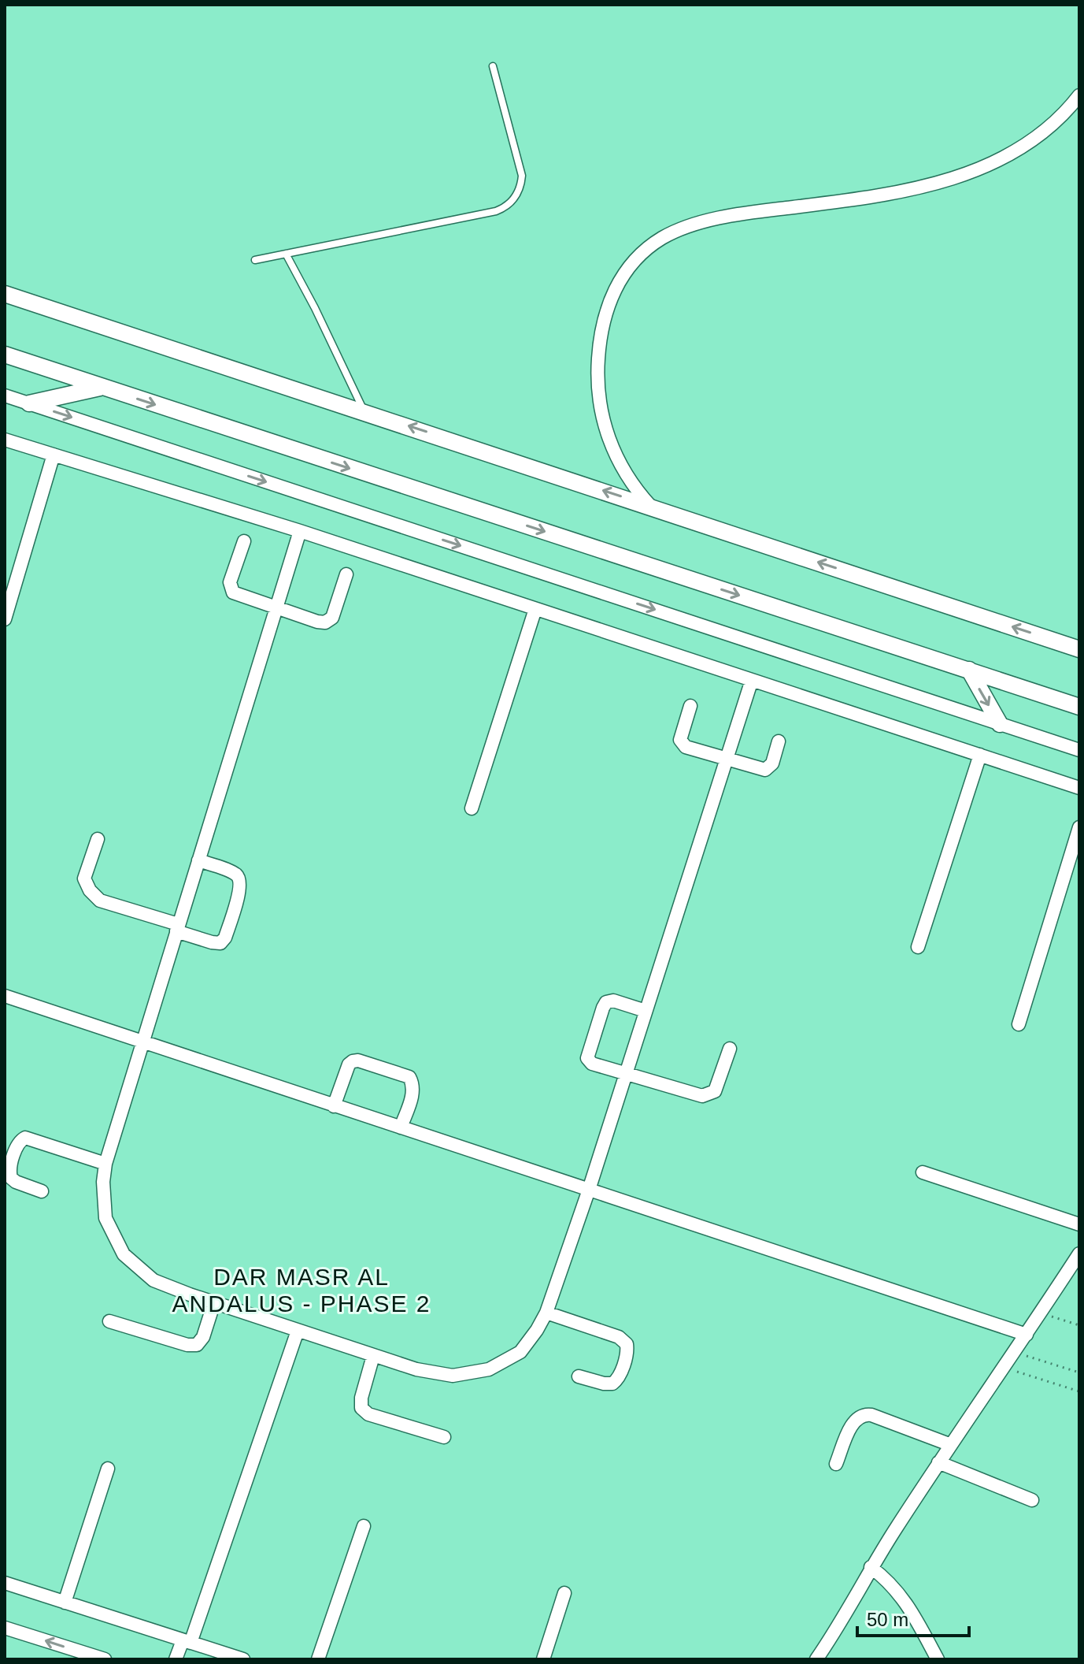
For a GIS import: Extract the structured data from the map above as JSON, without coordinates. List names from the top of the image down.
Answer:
{
  "districts": ["DAR MASR AL ANDALUS - PHASE 2"],
  "scale_bar": "50 m"
}
